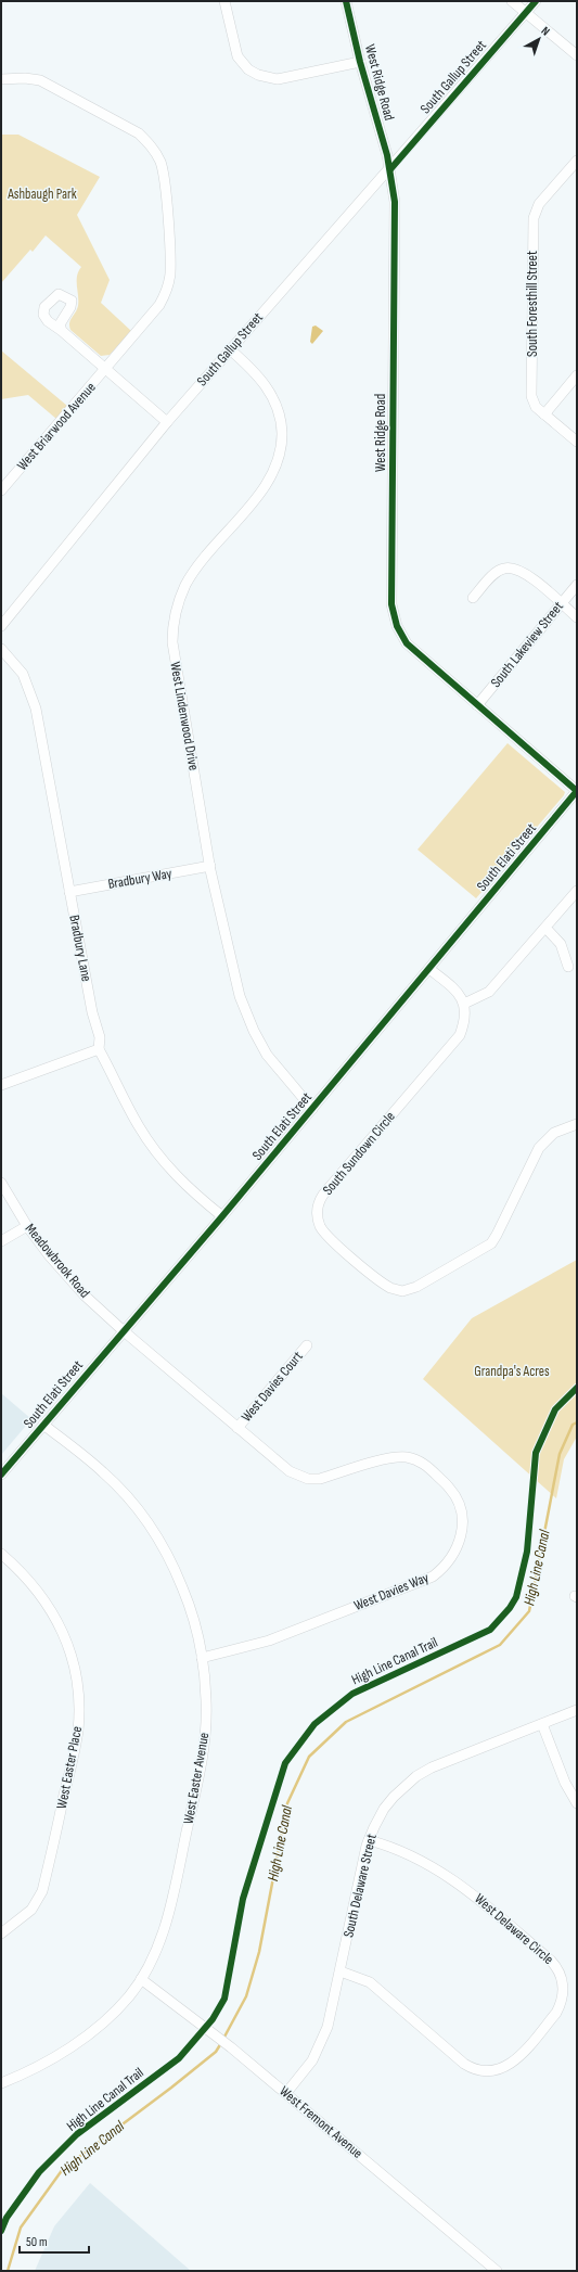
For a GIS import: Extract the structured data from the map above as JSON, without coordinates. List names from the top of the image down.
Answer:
{
  "streets": {
    "street": [
      "South Gallup Street",
      "West Ridge Road",
      "South Foresthill Street",
      "West Briarwood Avenue",
      "South Lakeview Street",
      "West Lindenwood Drive",
      "South Elati Street",
      "Bradbury Way",
      "Bradbury Lane",
      "South Sundown Circle",
      "Meadowbrook Road",
      "West Davies Court",
      "West Davies Way",
      "West Easter Place",
      "West Easter Avenue",
      "South Delaware Street",
      "West Delaware Circle",
      "West Fremont Avenue"
    ],
    "cycle path": ["High Line Canal Trail"]
  },
  "crossings": [
    ["South Gallup Street", "West Ridge Road"],
    ["South Gallup Street", "West Briarwood Avenue"],
    ["South Gallup Street", "West Lindenwood Drive"],
    ["West Ridge Road", "South Lakeview Street"],
    ["West Ridge Road", "South Elati Street"],
    ["West Lindenwood Drive", "South Elati Street"],
    ["West Lindenwood Drive", "Bradbury Way"],
    ["South Elati Street", "Bradbury Lane"],
    ["South Elati Street", "Meadowbrook Road"],
    ["South Elati Street", "West Davies Way"],
    ["South Elati Street", "West Easter Avenue"],
    ["Bradbury Way", "Bradbury Lane"],
    ["Meadowbrook Road", "West Davies Way"],
    ["West Davies Court", "West Davies Way"],
    ["West Davies Way", "West Easter Avenue"],
    ["West Easter Avenue", "West Fremont Avenue"],
    ["South Delaware Street", "West Delaware Circle"],
    ["South Delaware Street", "West Fremont Avenue"]
  ],
  "water": ["High Line Canal"],
  "parks": ["Ashbaugh Park", "Grandpa's Acres"],
  "scale_bar": "50 m",
  "north": "top right"
}
